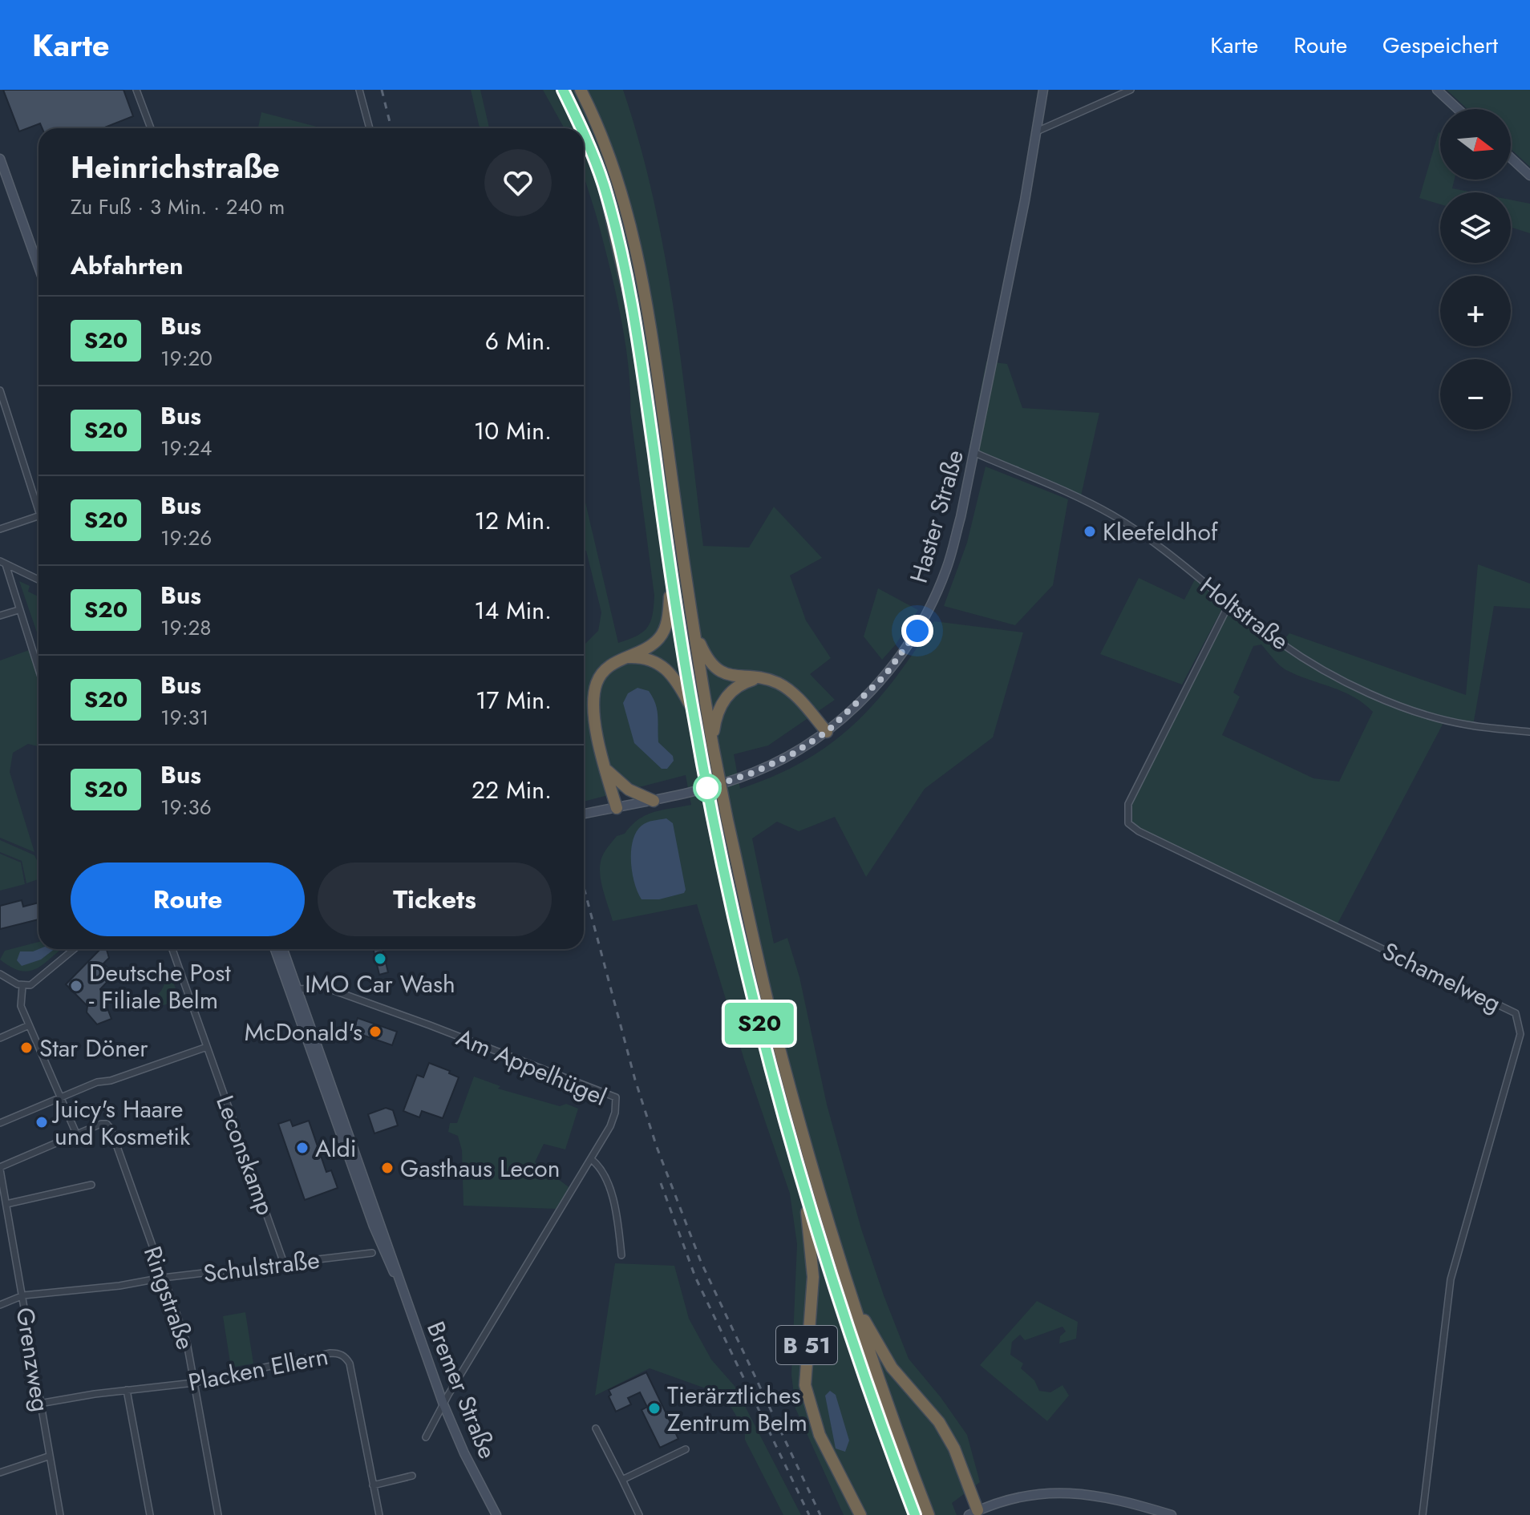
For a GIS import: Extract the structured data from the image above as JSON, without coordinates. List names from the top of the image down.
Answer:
{
  "streets": {
    "highway": ["B 51"],
    "street": [
      "Haster Straße",
      "Holtstraße",
      "Schamelweg",
      "Am Appelhügel",
      "Leconskamp",
      "Schulstraße",
      "Ringstraße",
      "Grenzweg",
      "Placken Ellern",
      "Bremer Straße"
    ]
  },
  "crossings": [
    ["Haster Straße", "Holtstraße"],
    ["Holtstraße", "Schamelweg"],
    ["Am Appelhügel", "Bremer Straße"],
    ["Leconskamp", "Schulstraße"],
    ["Schulstraße", "Ringstraße"],
    ["Schulstraße", "Grenzweg"],
    ["Ringstraße", "Placken Ellern"],
    ["Grenzweg", "Placken Ellern"]
  ],
  "places": [
    "Kleefeldhof",
    "IMO Car Wash",
    "Deutsche Post - Filiale Belm",
    "McDonald's",
    "Star Döner",
    "Juicy's Haare und Kosmetik",
    "Aldi",
    "Gasthaus Lecon",
    "Tierärztliches Zentrum Belm"
  ],
  "lines": ["bus line S20"],
  "north": "right",
  "page": {
    "header": "Karte",
    "nav": ["Karte", "Route", "Gespeichert"],
    "on_map": "S20",
    "map_buttons": ["+", "−"],
    "heading": [
      ["Heinrichstraße", "Zu Fuß · 3 Min. · 240 m"],
      "Abfahrten"
    ],
    "list": [
      {
        "mark": "S20",
        "name": "Bus",
        "note": "19:20",
        "value": "6 Min."
      },
      {
        "mark": "S20",
        "name": "Bus",
        "note": "19:24",
        "value": "10 Min."
      },
      {
        "mark": "S20",
        "name": "Bus",
        "note": "19:26",
        "value": "12 Min."
      },
      {
        "mark": "S20",
        "name": "Bus",
        "note": "19:28",
        "value": "14 Min."
      },
      {
        "mark": "S20",
        "name": "Bus",
        "note": "19:31",
        "value": "17 Min."
      },
      {
        "mark": "S20",
        "name": "Bus",
        "note": "19:36",
        "value": "22 Min."
      }
    ],
    "buttons": ["Route", "Tickets"]
  }
}
